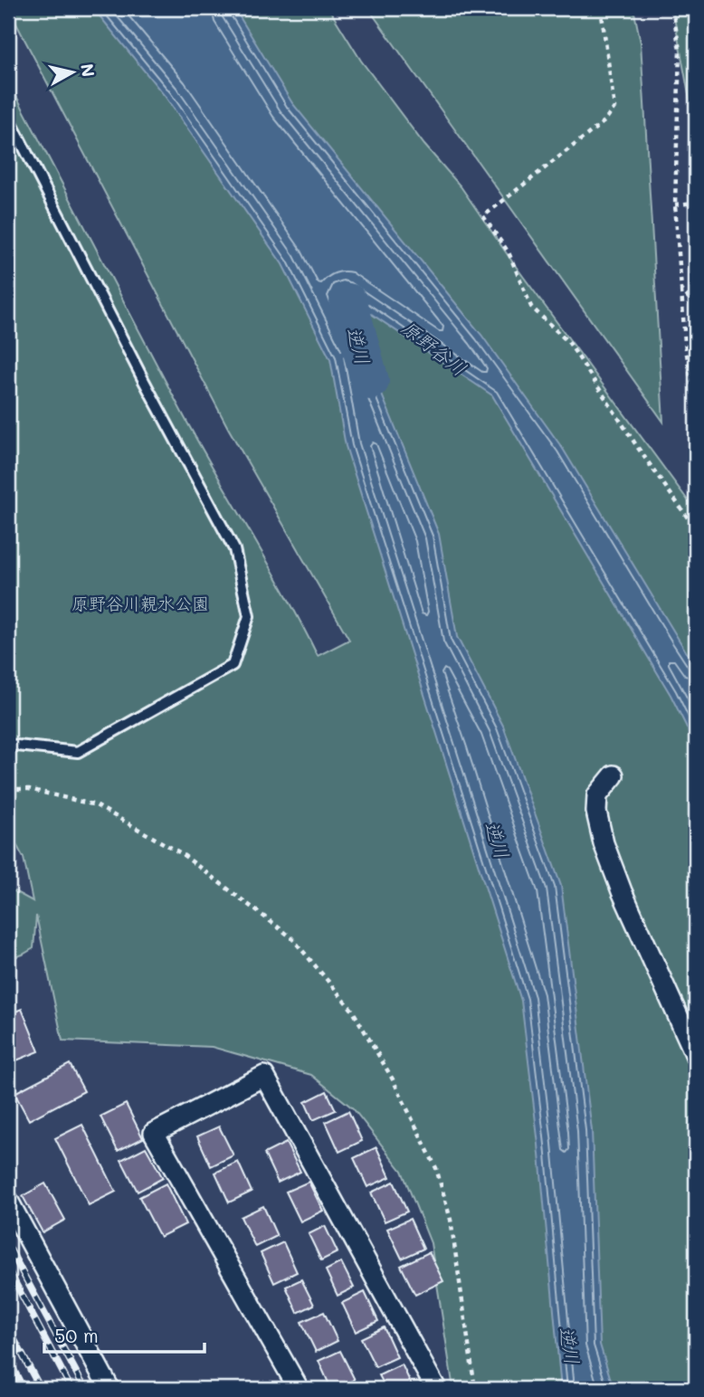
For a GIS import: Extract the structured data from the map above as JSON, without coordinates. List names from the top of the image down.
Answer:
{
  "water": ["逆川", "原野谷川"],
  "parks": ["原野谷川親水公園"],
  "scale_bar": "50 m",
  "north": "right"
}
